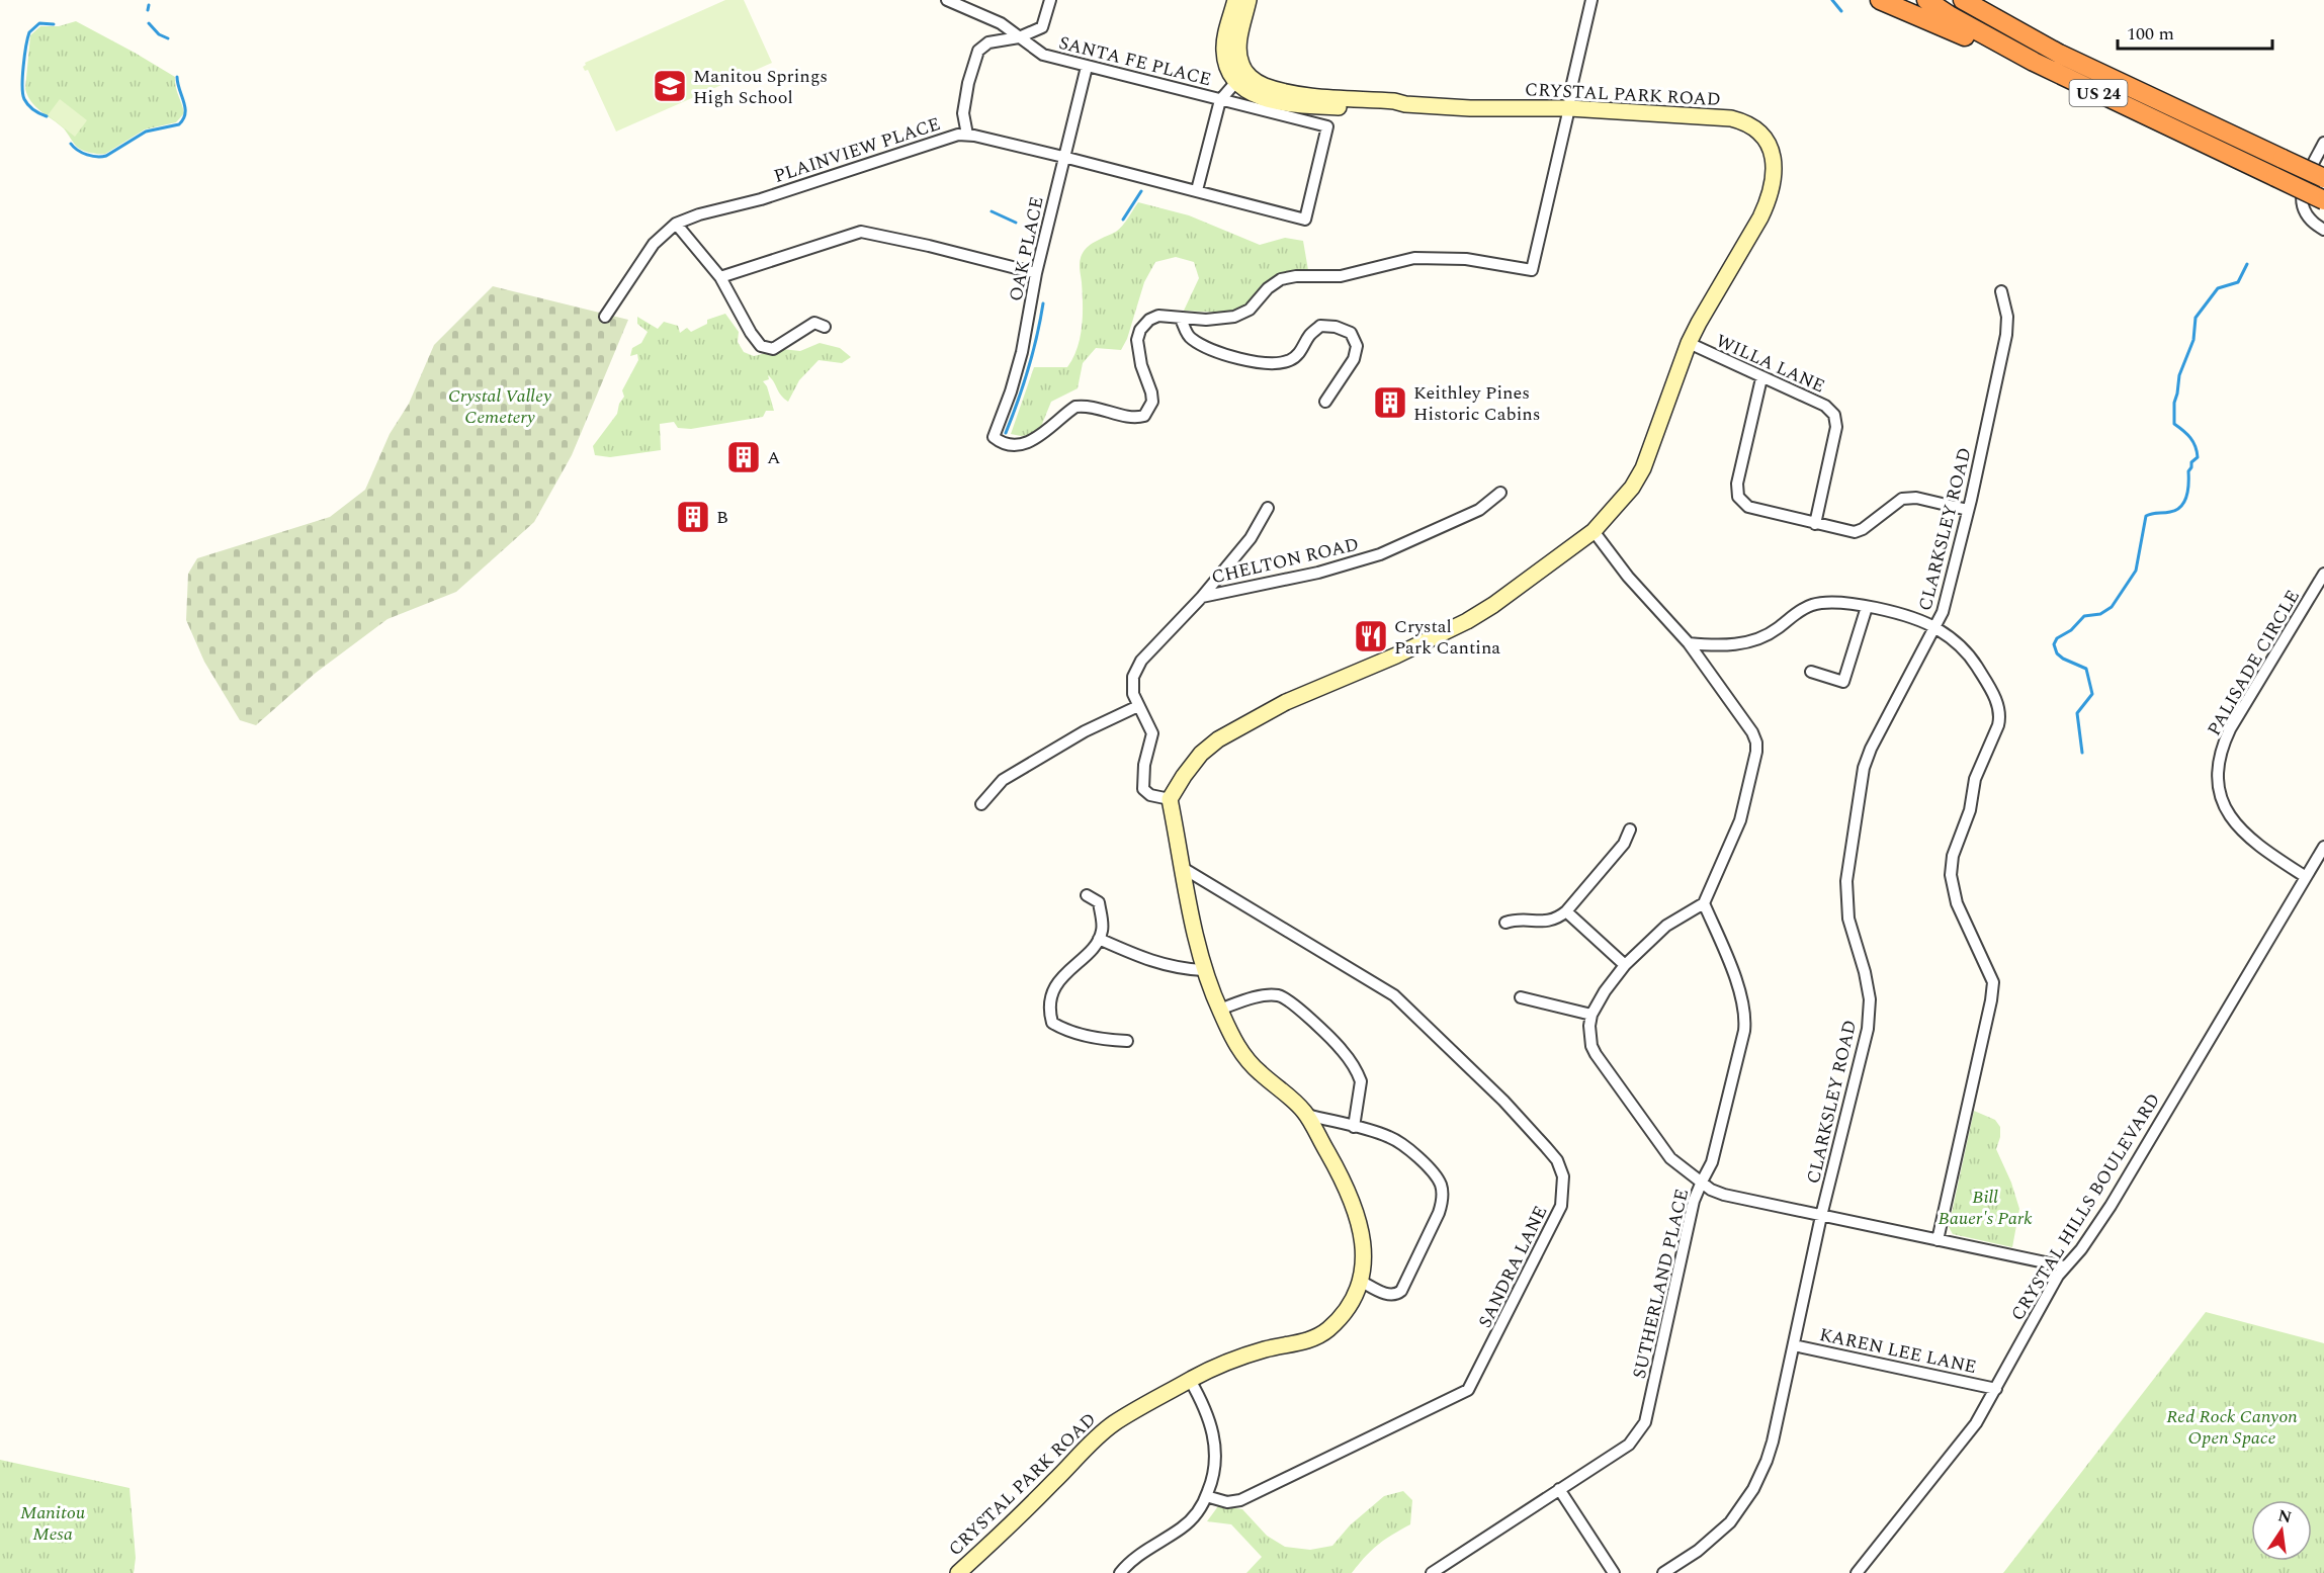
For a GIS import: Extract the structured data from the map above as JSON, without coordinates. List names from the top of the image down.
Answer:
{
  "streets": {
    "highway": ["US 24"],
    "street": [
      "SANTA FE PLACE",
      "CRYSTAL PARK ROAD",
      "PLAINVIEW PLACE",
      "OAK PLACE",
      "WILLA LANE",
      "CLARKSLEY ROAD",
      "CHELTON ROAD",
      "PALISADE CIRCLE",
      "CRYSTAL HILLS BOULEVARD",
      "SANDRA LANE",
      "SUTHERLAND PLACE",
      "KAREN LEE LANE"
    ]
  },
  "crossings": [
    ["SANTA FE PLACE", "PLAINVIEW PLACE"],
    ["SANTA FE PLACE", "OAK PLACE"],
    ["CRYSTAL PARK ROAD", "WILLA LANE"],
    ["CRYSTAL PARK ROAD", "CHELTON ROAD"],
    ["CRYSTAL PARK ROAD", "SANDRA LANE"],
    ["PLAINVIEW PLACE", "OAK PLACE"],
    ["CLARKSLEY ROAD", "KAREN LEE LANE"],
    ["PALISADE CIRCLE", "CRYSTAL HILLS BOULEVARD"],
    ["CRYSTAL HILLS BOULEVARD", "KAREN LEE LANE"]
  ],
  "parks": [
    "Crystal Valley Cemetery",
    "Bill Bauer's Park",
    "Red Rock Canyon Open Space",
    "Manitou Mesa"
  ],
  "places": {
    "school or university": ["Manitou Springs High School"],
    "building": ["Keithley Pines Historic Cabins", "A", "B"],
    "restaurant": ["Crystal Park Cantina"]
  },
  "scale_bar": "100 m",
  "north": "top"
}
